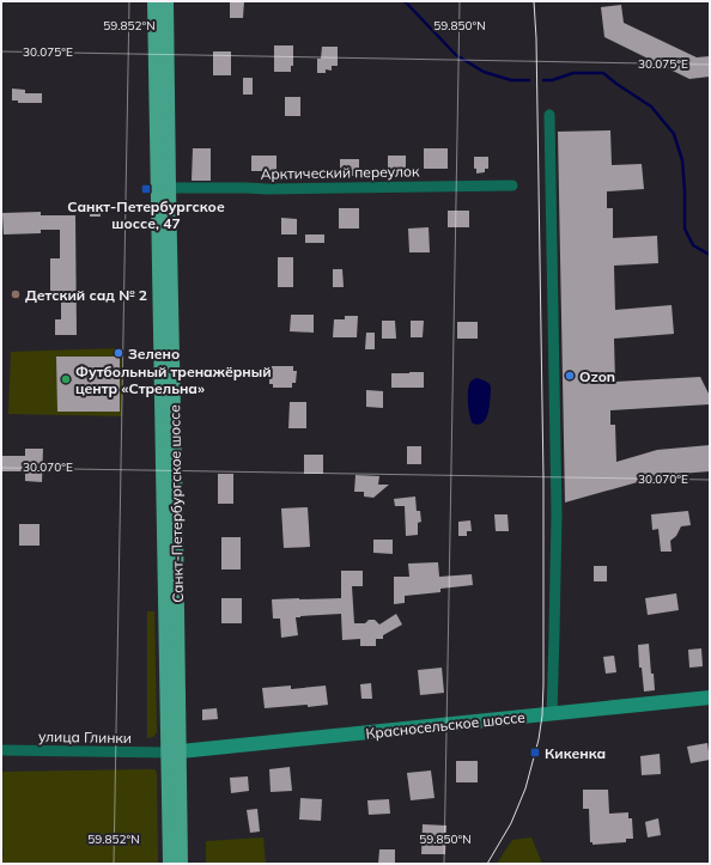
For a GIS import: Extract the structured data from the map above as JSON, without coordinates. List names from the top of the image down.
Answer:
{
  "streets": {
    "main road": ["Санкт-Петербургское шоссе", "Красносельское шоссе"],
    "street": ["Арктический переулок", "улица Глинки"]
  },
  "crossings": [
    ["Арктический переулок", "Санкт-Петербургское шоссе"],
    ["Санкт-Петербургское шоссе", "Красносельское шоссе"],
    ["Санкт-Петербургское шоссе", "улица Глинки"],
    ["Красносельское шоссе", "улица Глинки"]
  ],
  "places": {
    "transit": ["Санкт-Петербургское шоссе, 47", "Кикенка"],
    "other": [
      "Детский сад № 2",
      "Зелено",
      "Ozon",
      "Футбольный тренажёрный центр «Стрельна»"
    ]
  },
  "coordinates": [
    "59.852°N",
    "59.850°N",
    "30.075°E",
    "30.070°E"
  ]
}
